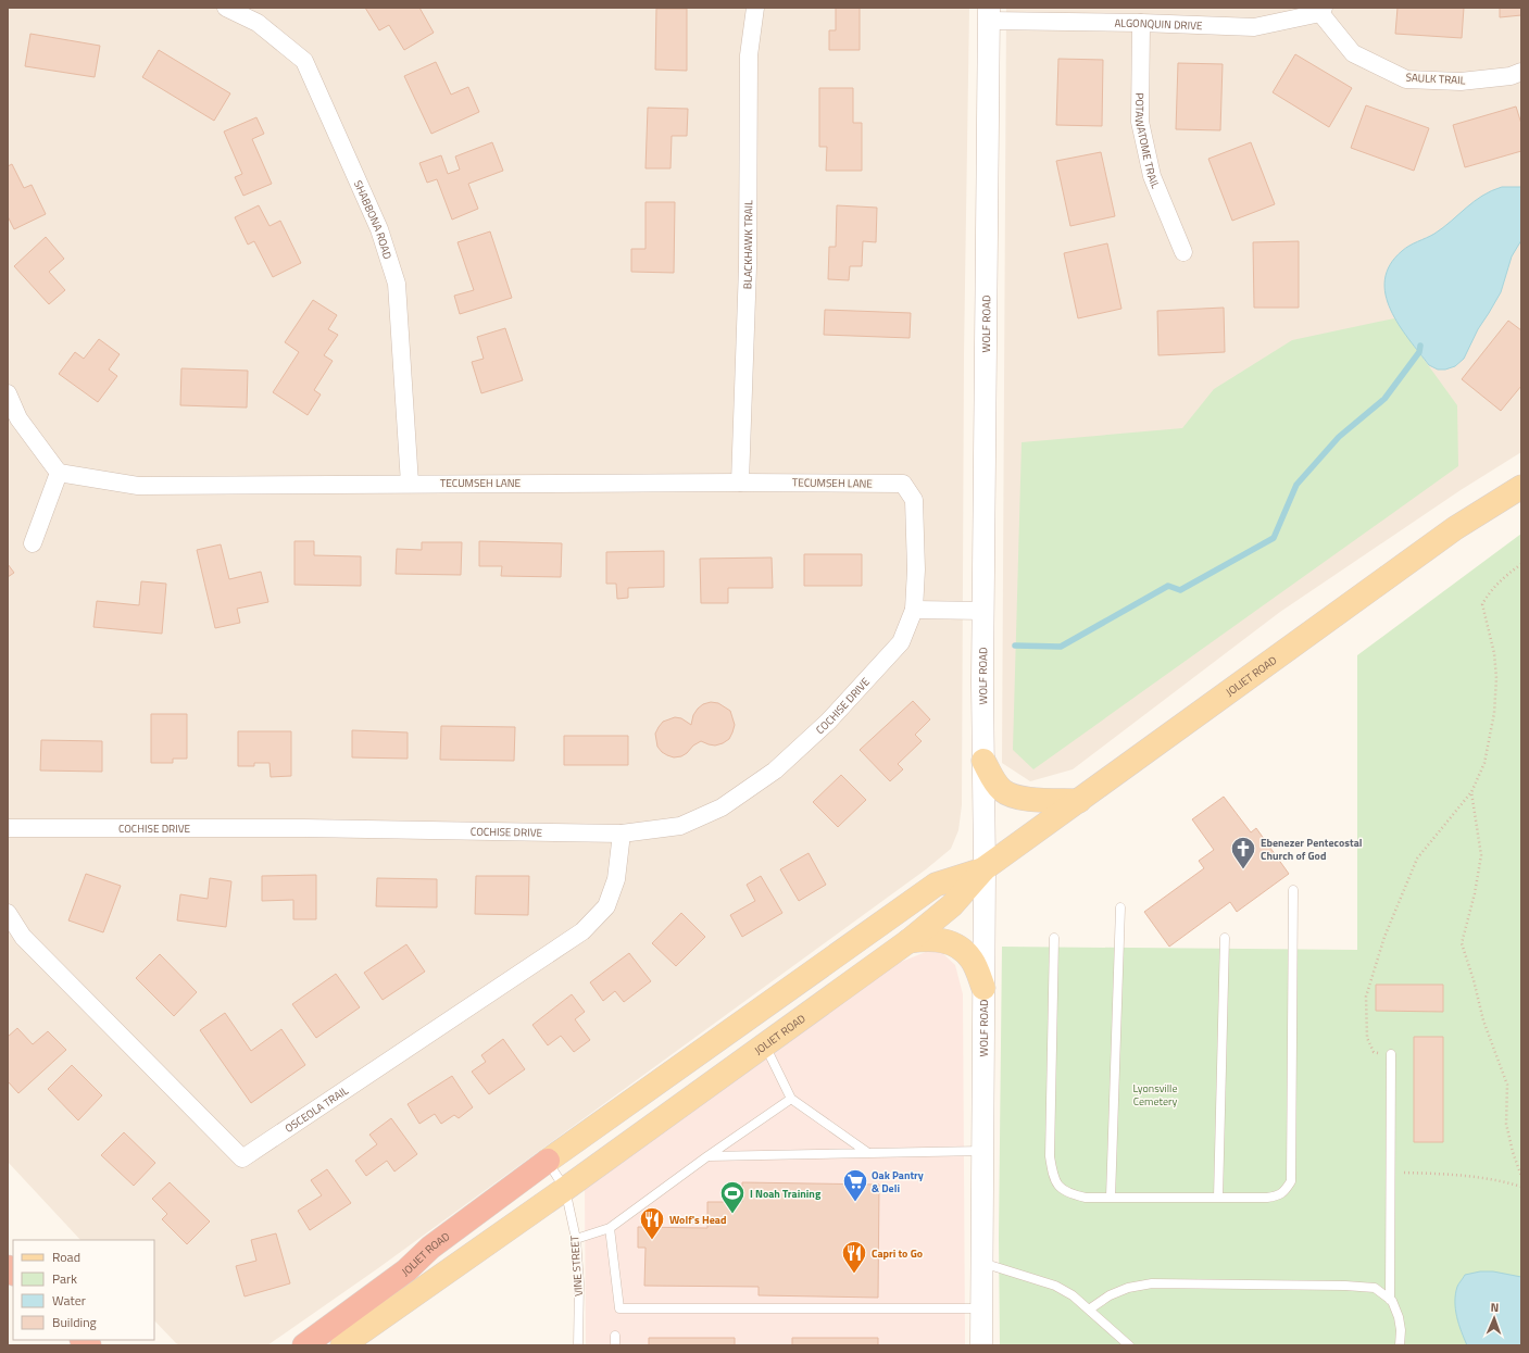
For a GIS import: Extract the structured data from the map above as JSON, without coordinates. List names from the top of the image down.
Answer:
{
  "streets": {
    "highway": ["JOLIET ROAD"],
    "street": [
      "ALGONQUIN DRIVE",
      "SAULK TRAIL",
      "POTAWATOME TRAIL",
      "SHABBONA ROAD",
      "BLACKHAWK TRAIL",
      "WOLF ROAD",
      "TECUMSEH LANE",
      "COCHISE DRIVE",
      "OSCEOLA TRAIL"
    ],
    "lane": ["VINE STREET"]
  },
  "crossings": [
    ["ALGONQUIN DRIVE", "SAULK TRAIL"],
    ["ALGONQUIN DRIVE", "POTAWATOME TRAIL"],
    ["ALGONQUIN DRIVE", "WOLF ROAD"],
    ["SHABBONA ROAD", "TECUMSEH LANE"],
    ["BLACKHAWK TRAIL", "TECUMSEH LANE"],
    ["WOLF ROAD", "JOLIET ROAD"],
    ["TECUMSEH LANE", "COCHISE DRIVE"],
    ["JOLIET ROAD", "VINE STREET"],
    ["COCHISE DRIVE", "OSCEOLA TRAIL"]
  ],
  "parks": ["Lyonsville Cemetery"],
  "places": {
    "church": ["Ebenezer Pentecostal Church of God"],
    "supermarket": ["Oak Pantry & Deli"],
    "sports": ["I Noah Training"],
    "restaurant": ["Wolf's Head", "Capri to Go"]
  },
  "legend": [
    "Road",
    "Park",
    "Water",
    "Building"
  ],
  "north": "top"
}
